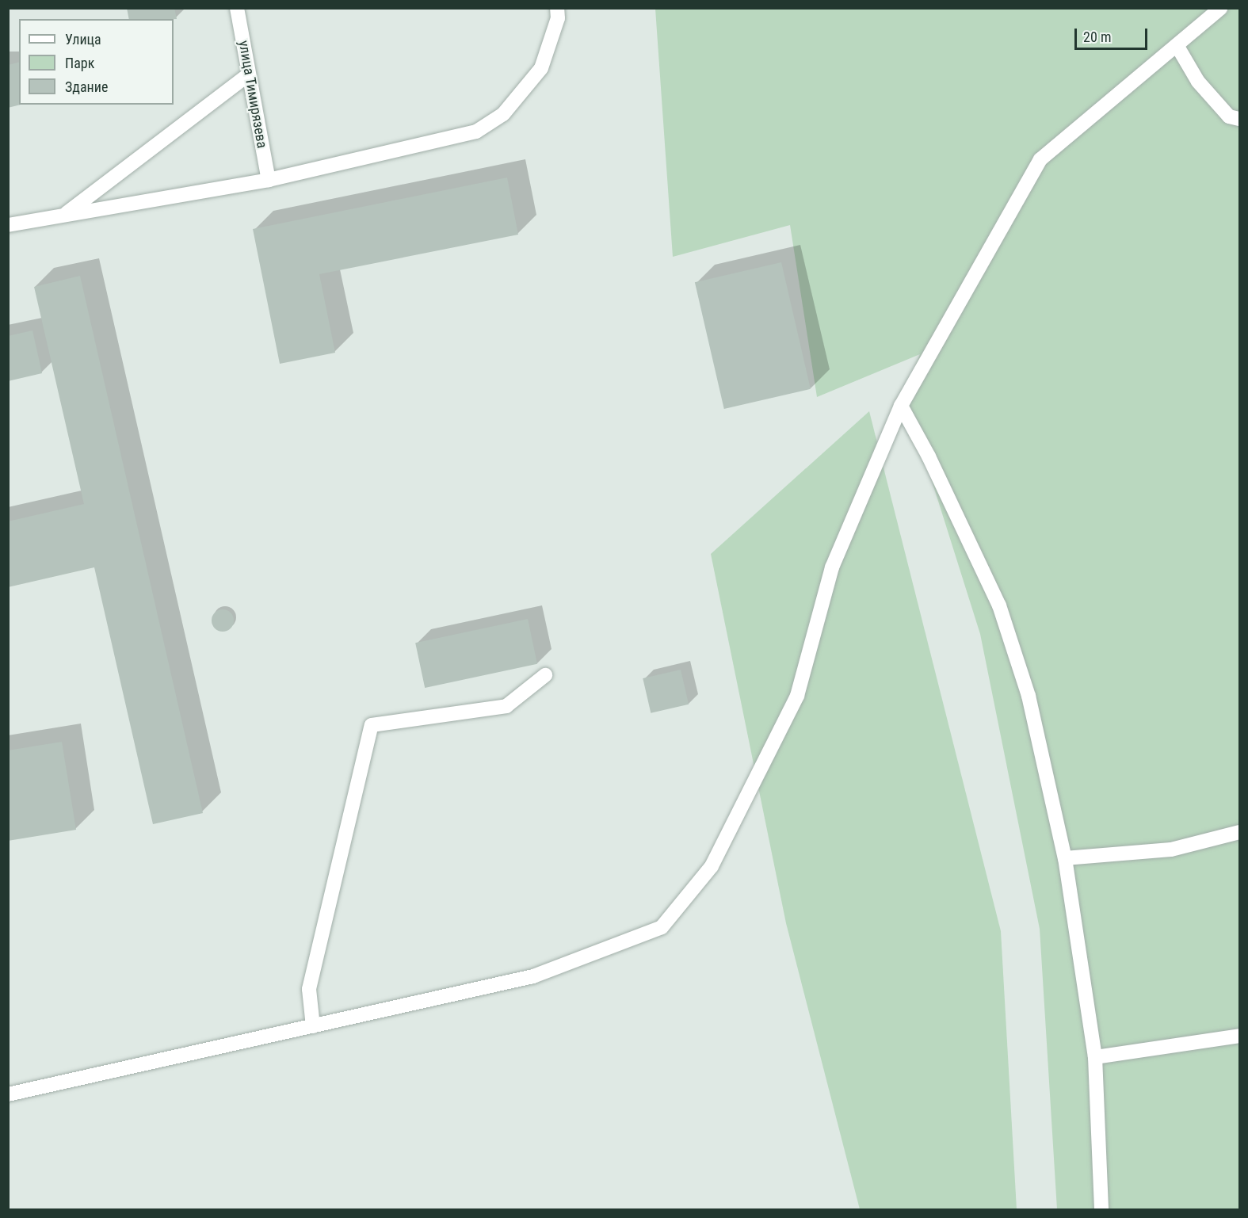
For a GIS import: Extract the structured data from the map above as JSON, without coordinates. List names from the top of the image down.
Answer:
{
  "streets": {
    "street": ["улица Тимирязева"]
  },
  "legend": ["Улица", "Парк", "Здание"],
  "scale_bar": "20 m"
}
